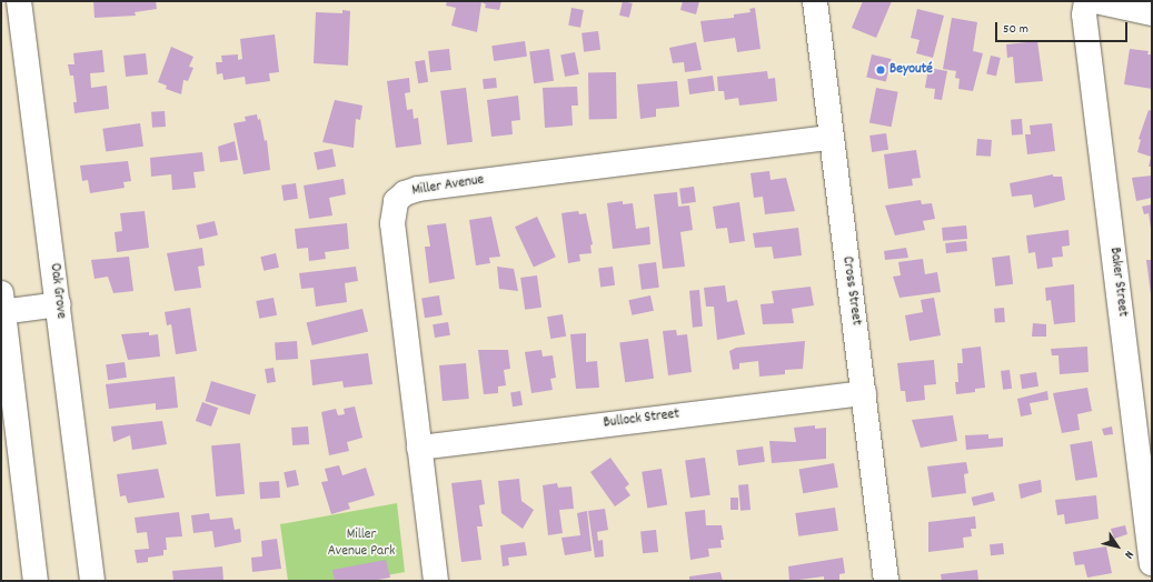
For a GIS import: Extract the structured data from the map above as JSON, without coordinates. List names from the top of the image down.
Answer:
{
  "streets": {
    "street": [
      "Miller Avenue",
      "Baker Street",
      "Oak Grove",
      "Cross Street",
      "Bullock Street"
    ]
  },
  "crossings": [
    ["Miller Avenue", "Cross Street"],
    ["Miller Avenue", "Bullock Street"],
    ["Cross Street", "Bullock Street"]
  ],
  "parks": ["Miller Avenue Park"],
  "places": ["Beyouté"],
  "scale_bar": "50 m",
  "north": "bottom right"
}
